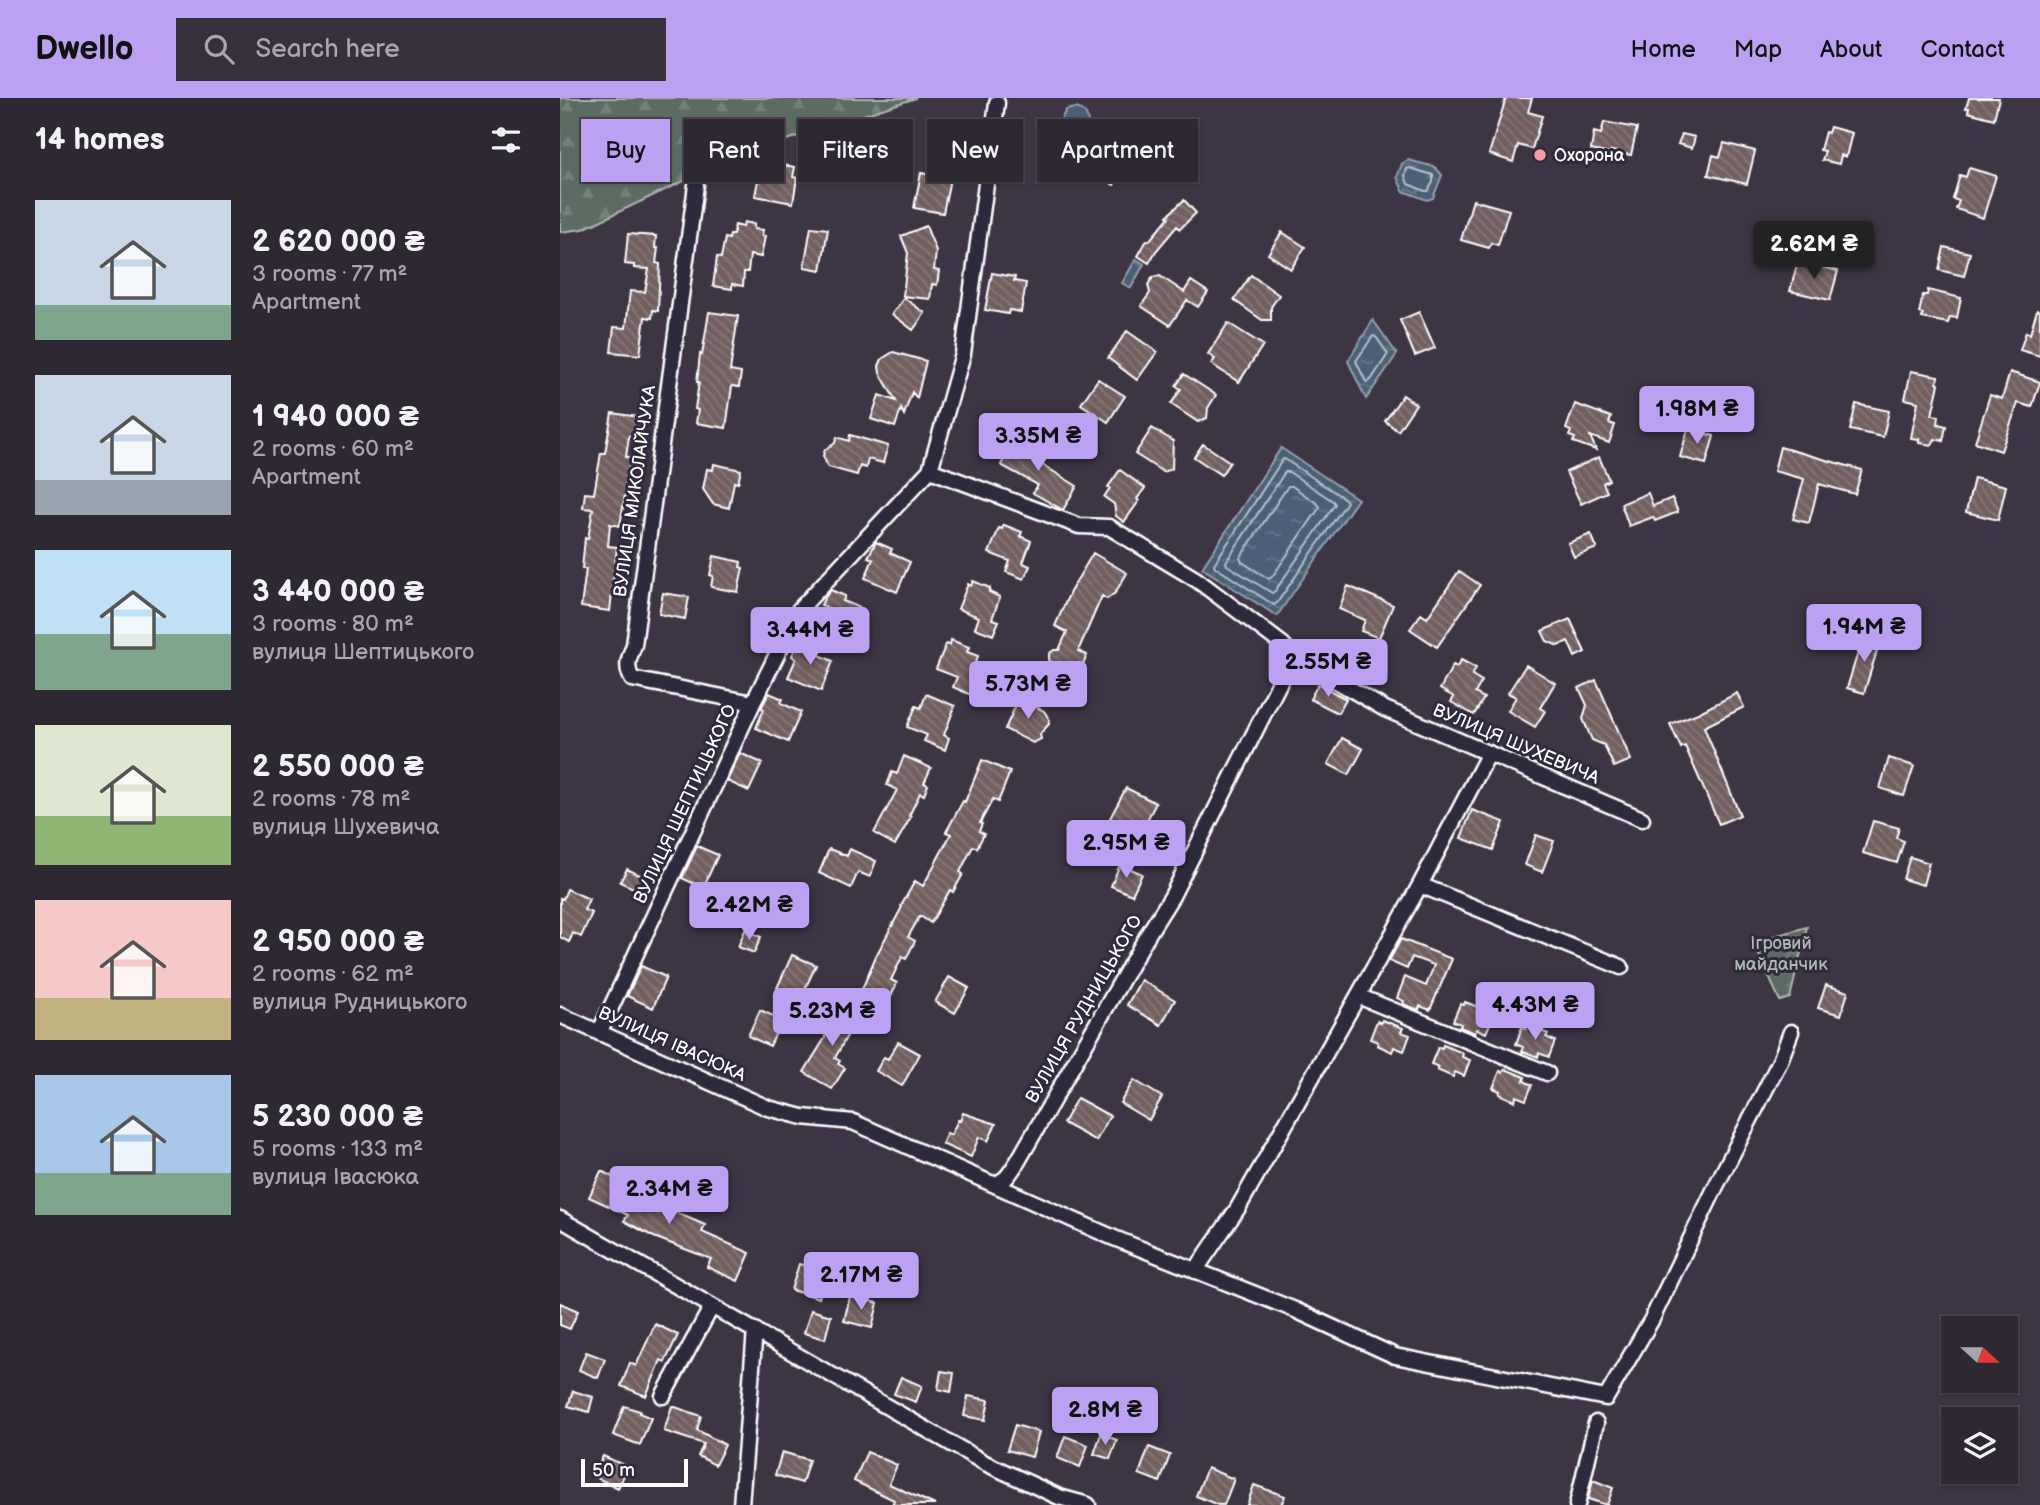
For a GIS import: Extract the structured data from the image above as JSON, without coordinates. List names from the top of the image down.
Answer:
{
  "streets": {
    "street": [
      "ВУЛИЦЯ МИКОЛАЙЧУКА",
      "ВУЛИЦЯ ШУХЕВИЧА",
      "ВУЛИЦЯ ШЕПТИЦЬКОГО",
      "ВУЛИЦЯ РУДНИЦЬКОГО",
      "ВУЛИЦЯ ІВАСЮКА"
    ]
  },
  "crossings": [
    ["ВУЛИЦЯ МИКОЛАЙЧУКА", "ВУЛИЦЯ ШЕПТИЦЬКОГО"],
    ["ВУЛИЦЯ ШУХЕВИЧА", "ВУЛИЦЯ ШЕПТИЦЬКОГО"],
    ["ВУЛИЦЯ ШУХЕВИЧА", "ВУЛИЦЯ РУДНИЦЬКОГО"],
    ["ВУЛИЦЯ ШЕПТИЦЬКОГО", "ВУЛИЦЯ ІВАСЮКА"],
    ["ВУЛИЦЯ РУДНИЦЬКОГО", "ВУЛИЦЯ ІВАСЮКА"]
  ],
  "parks": ["Ігровий майданчик"],
  "places": ["Охорона"],
  "scale_bar": "50 m",
  "north": "right",
  "page": {
    "header": "Dwello",
    "search": "Search here",
    "nav": [
      "Home",
      "Map",
      "About",
      "Contact"
    ],
    "heading": "14 homes",
    "chip": [
      "Buy",
      "Rent",
      "Filters",
      "New",
      "Apartment"
    ],
    "list": [
      {
        "name": "2 620 000 ₴",
        "note": "3 rooms · 77 m² · Apartment"
      },
      {
        "name": "1 940 000 ₴",
        "note": "2 rooms · 60 m² · Apartment"
      },
      {
        "name": "3 440 000 ₴",
        "note": "3 rooms · 80 m² · вулиця Шептицького"
      },
      {
        "name": "2 550 000 ₴",
        "note": "2 rooms · 78 m² · вулиця Шухевича"
      },
      {
        "name": "2 950 000 ₴",
        "note": "2 rooms · 62 m² · вулиця Рудницького"
      },
      {
        "name": "5 230 000 ₴",
        "note": "5 rooms · 133 m² · вулиця Івасюка"
      }
    ],
    "price": [
      "2.62M ₴",
      "1.98M ₴",
      "3.35M ₴",
      "1.94M ₴",
      "3.44M ₴",
      "2.55M ₴",
      "5.73M ₴",
      "2.95M ₴",
      "2.42M ₴",
      "4.43M ₴",
      "5.23M ₴",
      "2.34M ₴",
      "2.17M ₴",
      "2.8M ₴"
    ],
    "scale": "50 m"
  }
}
